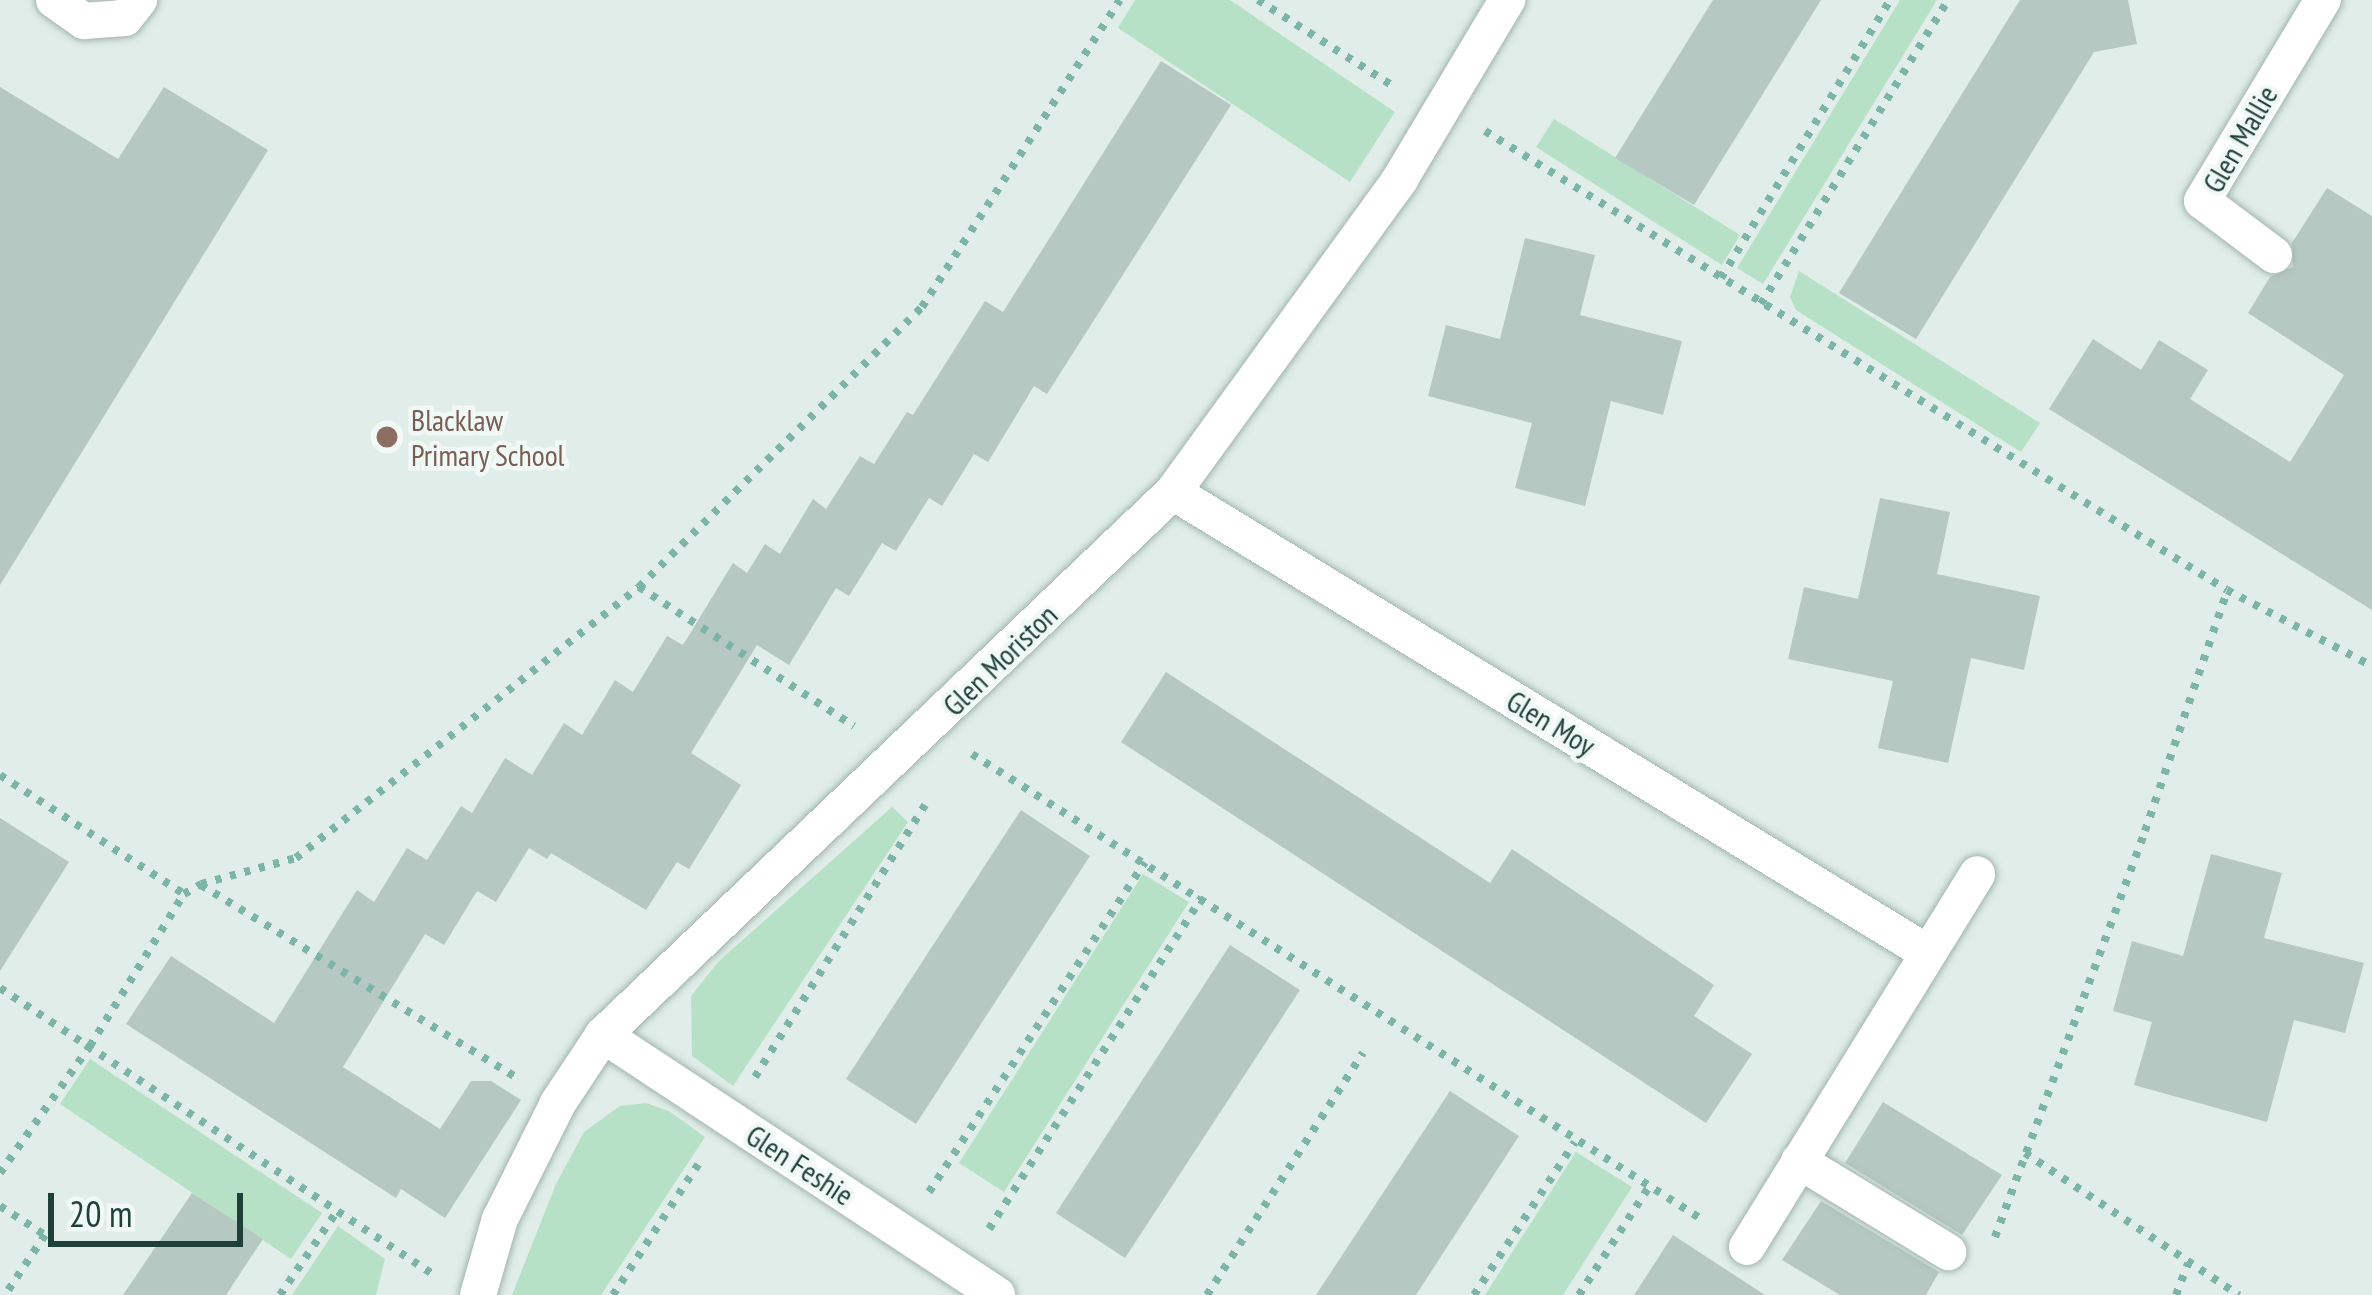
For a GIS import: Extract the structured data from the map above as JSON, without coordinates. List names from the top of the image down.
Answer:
{
  "streets": {
    "street": [
      "Glen Mallie",
      "Glen Moriston",
      "Glen Moy",
      "Glen Feshie"
    ]
  },
  "crossings": [
    ["Glen Moriston", "Glen Moy"],
    ["Glen Moriston", "Glen Feshie"]
  ],
  "places": ["Blacklaw Primary School"],
  "scale_bar": "20 m"
}
